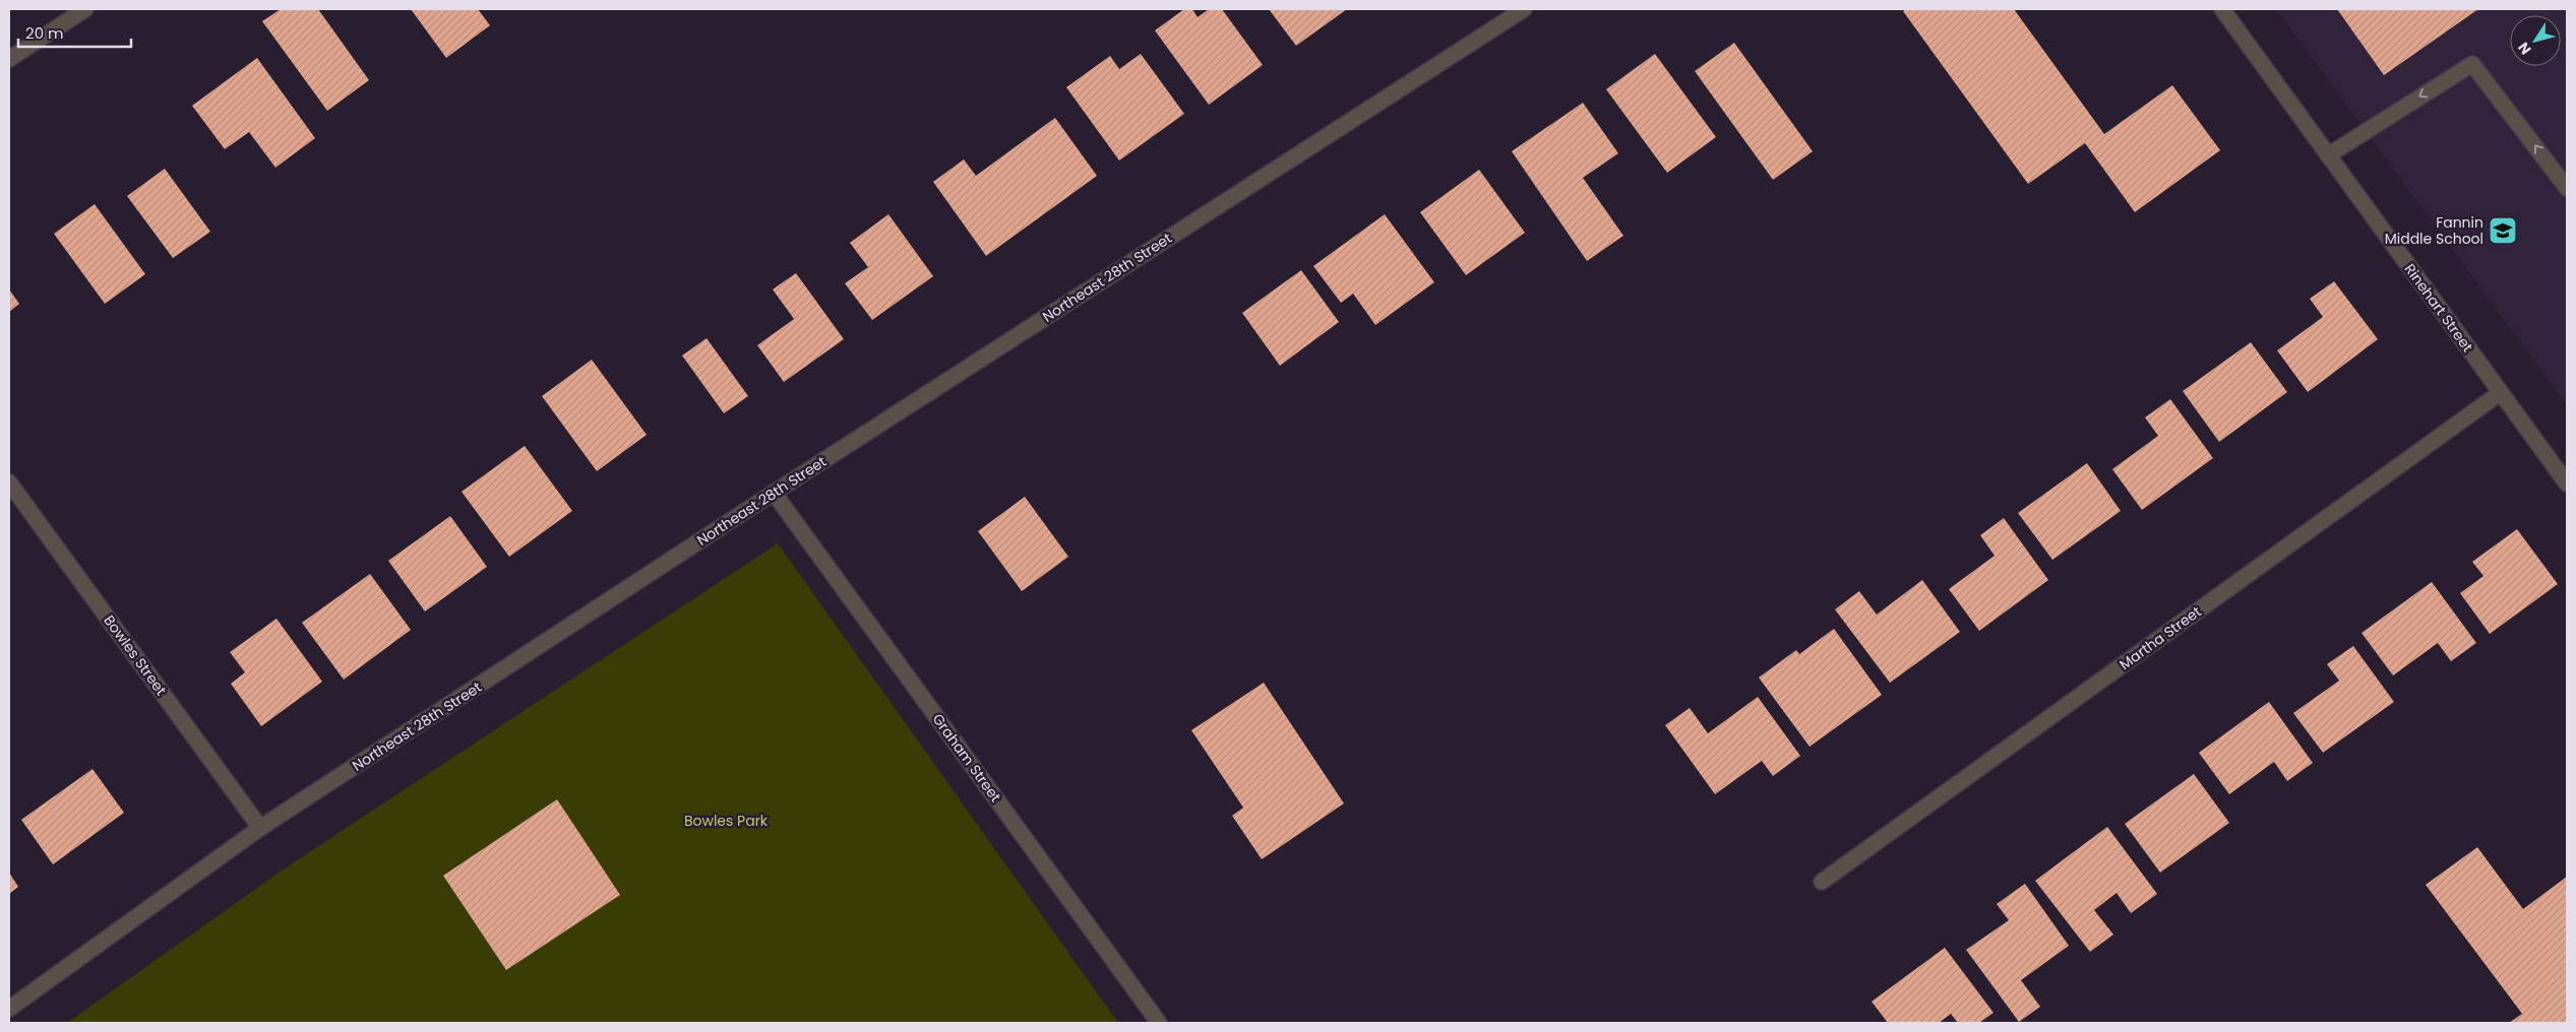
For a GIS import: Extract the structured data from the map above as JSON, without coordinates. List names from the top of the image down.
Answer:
{
  "streets": {
    "street": [
      "Northeast 28th Street",
      "Rinehart Street",
      "Martha Street",
      "Bowles Street",
      "Graham Street"
    ]
  },
  "crossings": [
    ["Northeast 28th Street", "Bowles Street"],
    ["Northeast 28th Street", "Graham Street"],
    ["Rinehart Street", "Martha Street"]
  ],
  "parks": ["Bowles Park"],
  "places": {
    "school or university": ["Fannin Middle School"]
  },
  "scale_bar": "20 m",
  "north": "bottom left"
}
